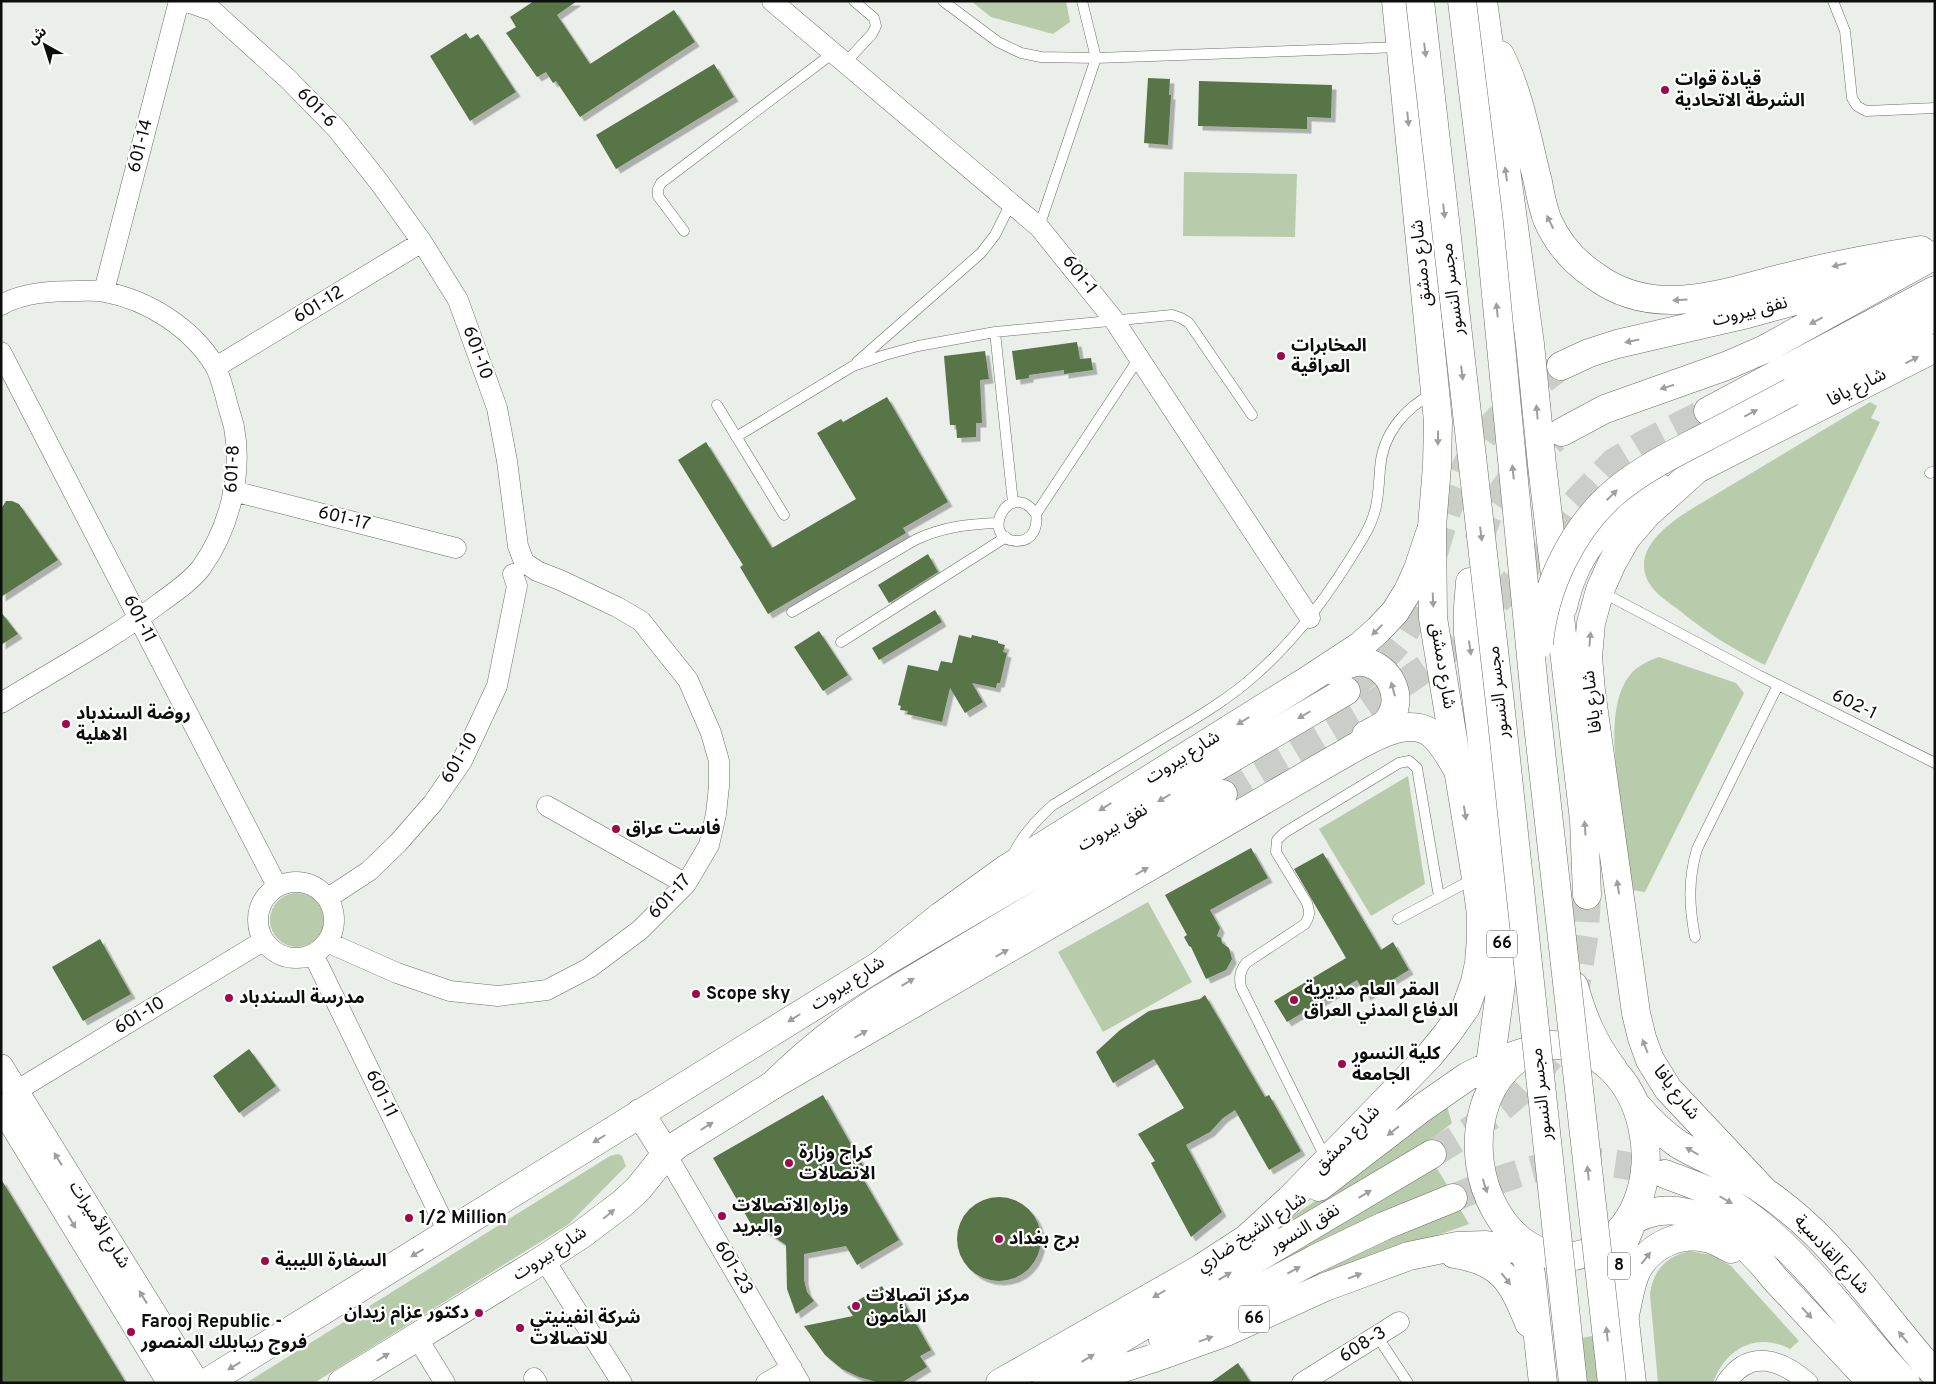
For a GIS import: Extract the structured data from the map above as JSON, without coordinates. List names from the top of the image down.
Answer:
{
  "streets": {
    "main road": [
      "شارع دمشق",
      "مجسر النسور",
      "نفق بيروت",
      "شارع يافا",
      "شارع بيروت",
      "66",
      "نفق النسور",
      "شارع الشيخ ضاري",
      "شارع القادسية",
      "8"
    ],
    "street": [
      "601-6",
      "601-14",
      "601-1",
      "601-12",
      "601-10",
      "601-8",
      "601-17",
      "601-11",
      "شارع الأميرات",
      "601-23",
      "608-3"
    ],
    "lane": ["602-1"]
  },
  "crossings": [
    ["601-6", "601-12"],
    ["601-6", "601-10"],
    ["601-14", "601-8"],
    ["شارع دمشق", "شارع بيروت"],
    ["شارع دمشق", "66"],
    ["شارع دمشق", "شارع الشيخ ضاري"],
    ["601-12", "601-10"],
    ["601-12", "601-8"],
    ["نفق بيروت", "شارع بيروت"],
    ["601-10", "601-17"],
    ["601-10", "601-11"],
    ["601-10", "شارع الأميرات"],
    ["شارع يافا", "602-1"],
    ["شارع يافا", "شارع القادسية"],
    ["601-8", "601-17"],
    ["601-8", "601-11"],
    ["601-17", "601-11"],
    ["601-11", "شارع بيروت"],
    ["شارع بيروت", "601-23"],
    ["66", "شارع الشيخ ضاري"]
  ],
  "places": [
    "قيادة قوات الشرطة الاتحادية",
    "المخابرات العراقية",
    "روضة السندباد الاهلية",
    "فاست عراق",
    "Scope sky",
    "مدرسة السندباد",
    "المقر العام مديرية الدفاع المدني العراق",
    "كلية النسور الجامعة",
    "كراج وزارة الاتصالات",
    "وزاره الاتصالات والبريد",
    "1/2 Million",
    "برج بغداد",
    "السفارة الليبية",
    "مركز اتصالات المأمون",
    "دكتور عزام زيدان",
    "شركة انفينيتي للاتصالات",
    "Farooj Republic - فروج ريبابلك المنصور"
  ],
  "north": "top left"
}
